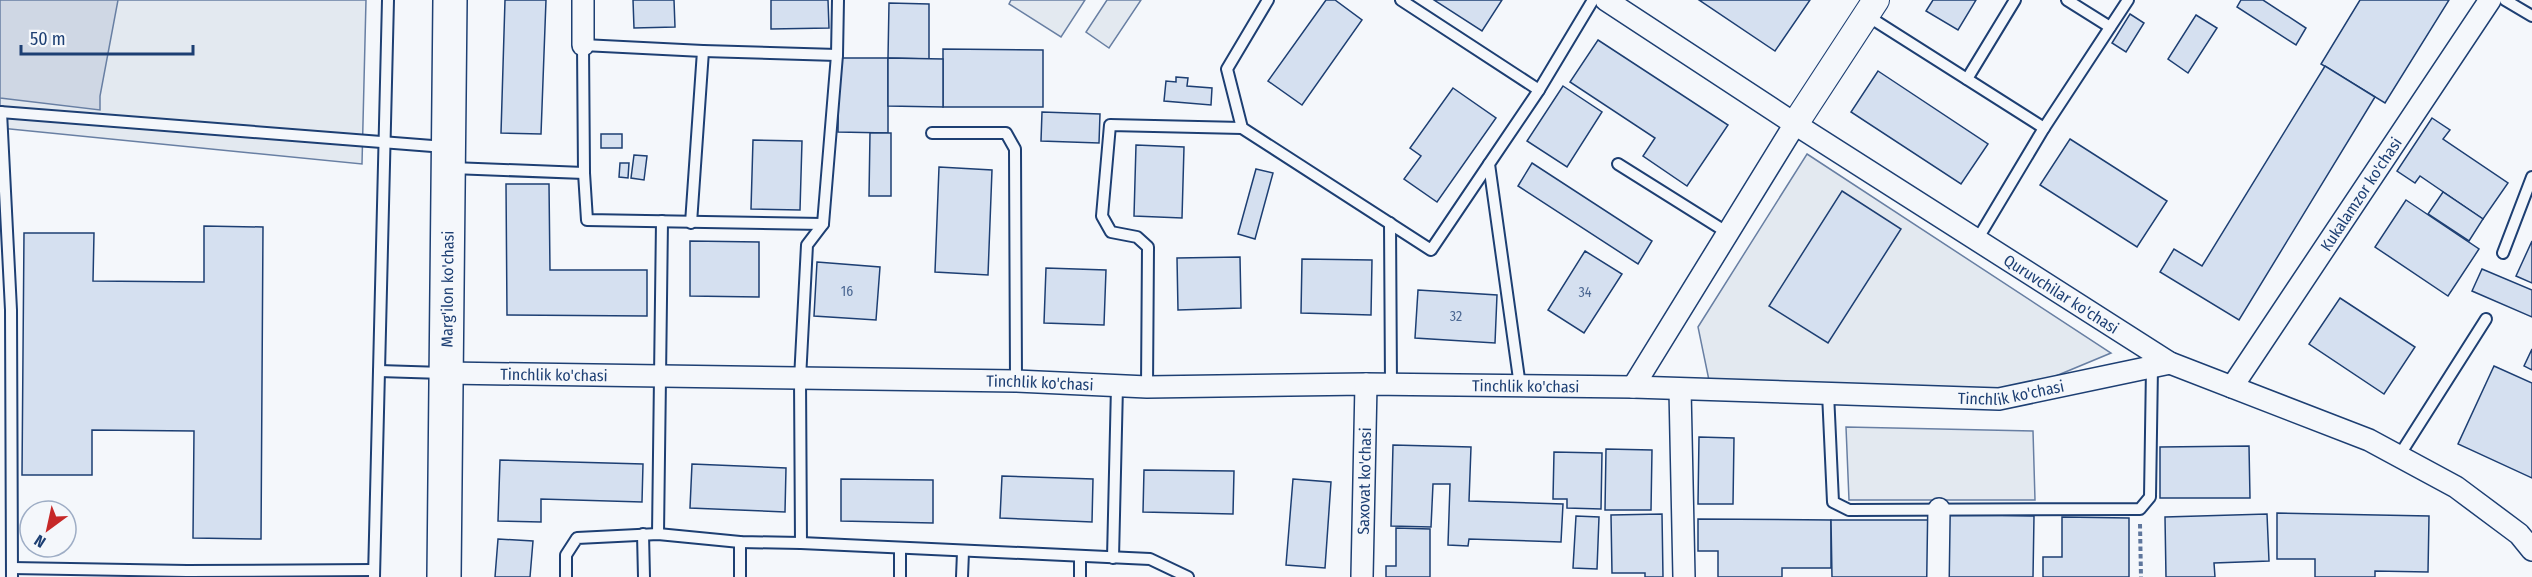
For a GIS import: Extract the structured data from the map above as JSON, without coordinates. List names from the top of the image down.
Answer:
{
  "streets": {
    "main road": ["Marg'ilon ko'chasi"],
    "street": [
      "Kukalamzor ko'chasi",
      "Quruvchilar ko'chasi",
      "Tinchlik ko'chasi",
      "Saxovat ko'chasi"
    ]
  },
  "crossings": [
    ["Kukalamzor ko'chasi", "Quruvchilar ko'chasi"],
    ["Marg'ilon ko'chasi", "Tinchlik ko'chasi"],
    ["Quruvchilar ko'chasi", "Tinchlik ko'chasi"],
    ["Tinchlik ko'chasi", "Saxovat ko'chasi"]
  ],
  "house_numbers": ["16", "34", "32"],
  "scale_bar": "50 m",
  "north": "bottom left"
}
